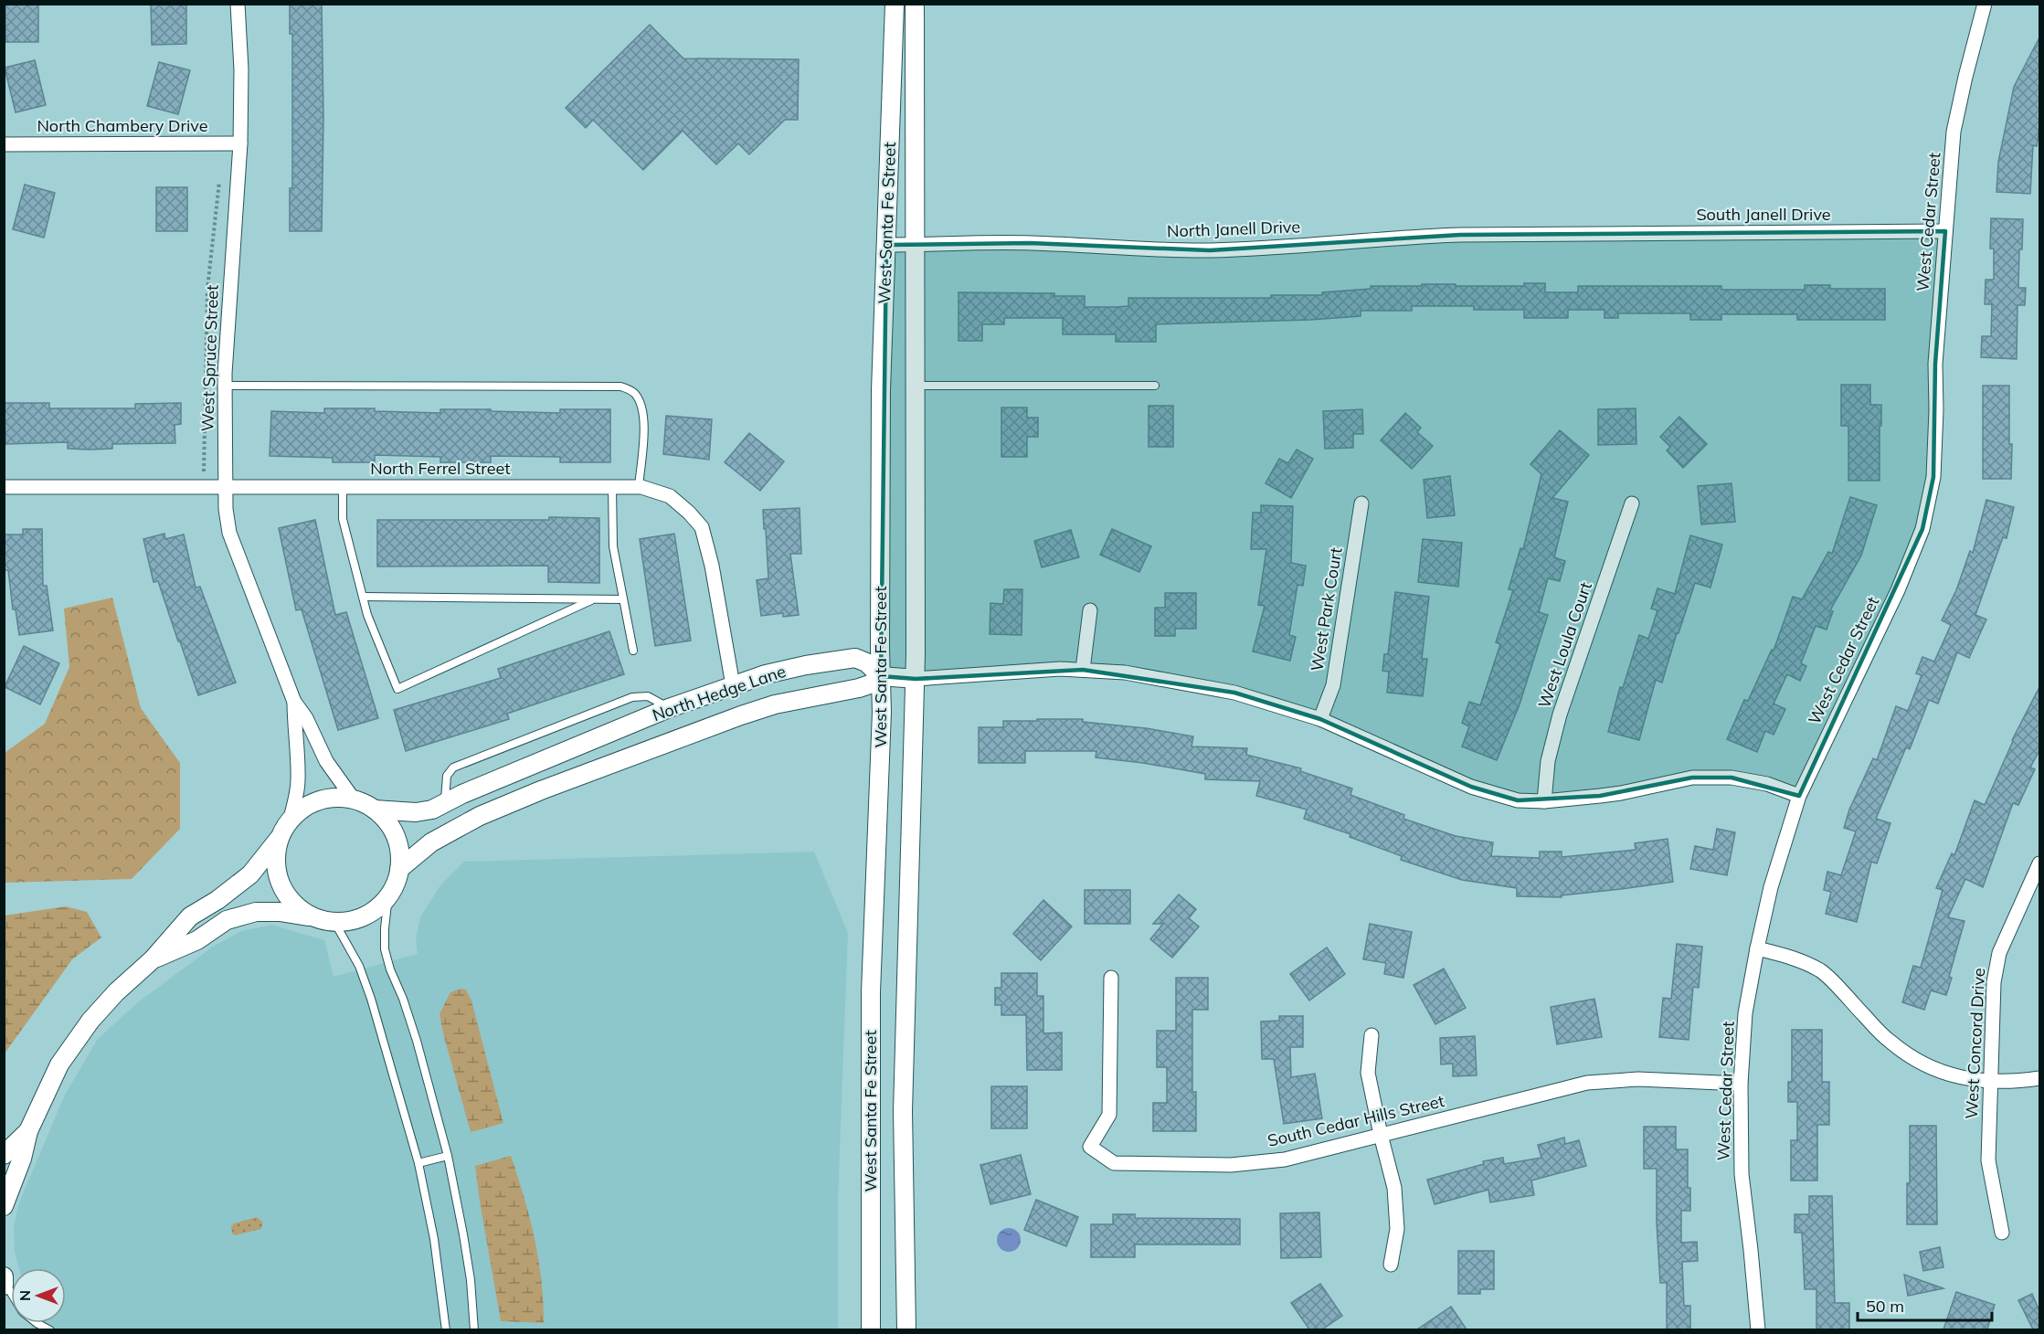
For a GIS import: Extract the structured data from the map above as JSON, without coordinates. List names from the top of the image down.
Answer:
{
  "streets": {
    "street": [
      "North Chambery Drive",
      "South Janell Drive",
      "West Cedar Street",
      "West Santa Fe Street",
      "North Janell Drive",
      "West Spruce Street",
      "North Ferrel Street",
      "West Park Court",
      "West Loula Court",
      "North Hedge Lane",
      "West Concord Drive",
      "South Cedar Hills Street"
    ]
  },
  "crossings": [
    ["North Chambery Drive", "West Spruce Street"],
    ["South Janell Drive", "West Cedar Street"],
    ["South Janell Drive", "North Janell Drive"],
    ["West Cedar Street", "South Cedar Hills Street"],
    ["West Santa Fe Street", "North Janell Drive"],
    ["West Santa Fe Street", "North Hedge Lane"],
    ["West Spruce Street", "North Ferrel Street"],
    ["West Spruce Street", "North Hedge Lane"],
    ["North Ferrel Street", "North Hedge Lane"]
  ],
  "scale_bar": "50 m",
  "north": "left"
}
